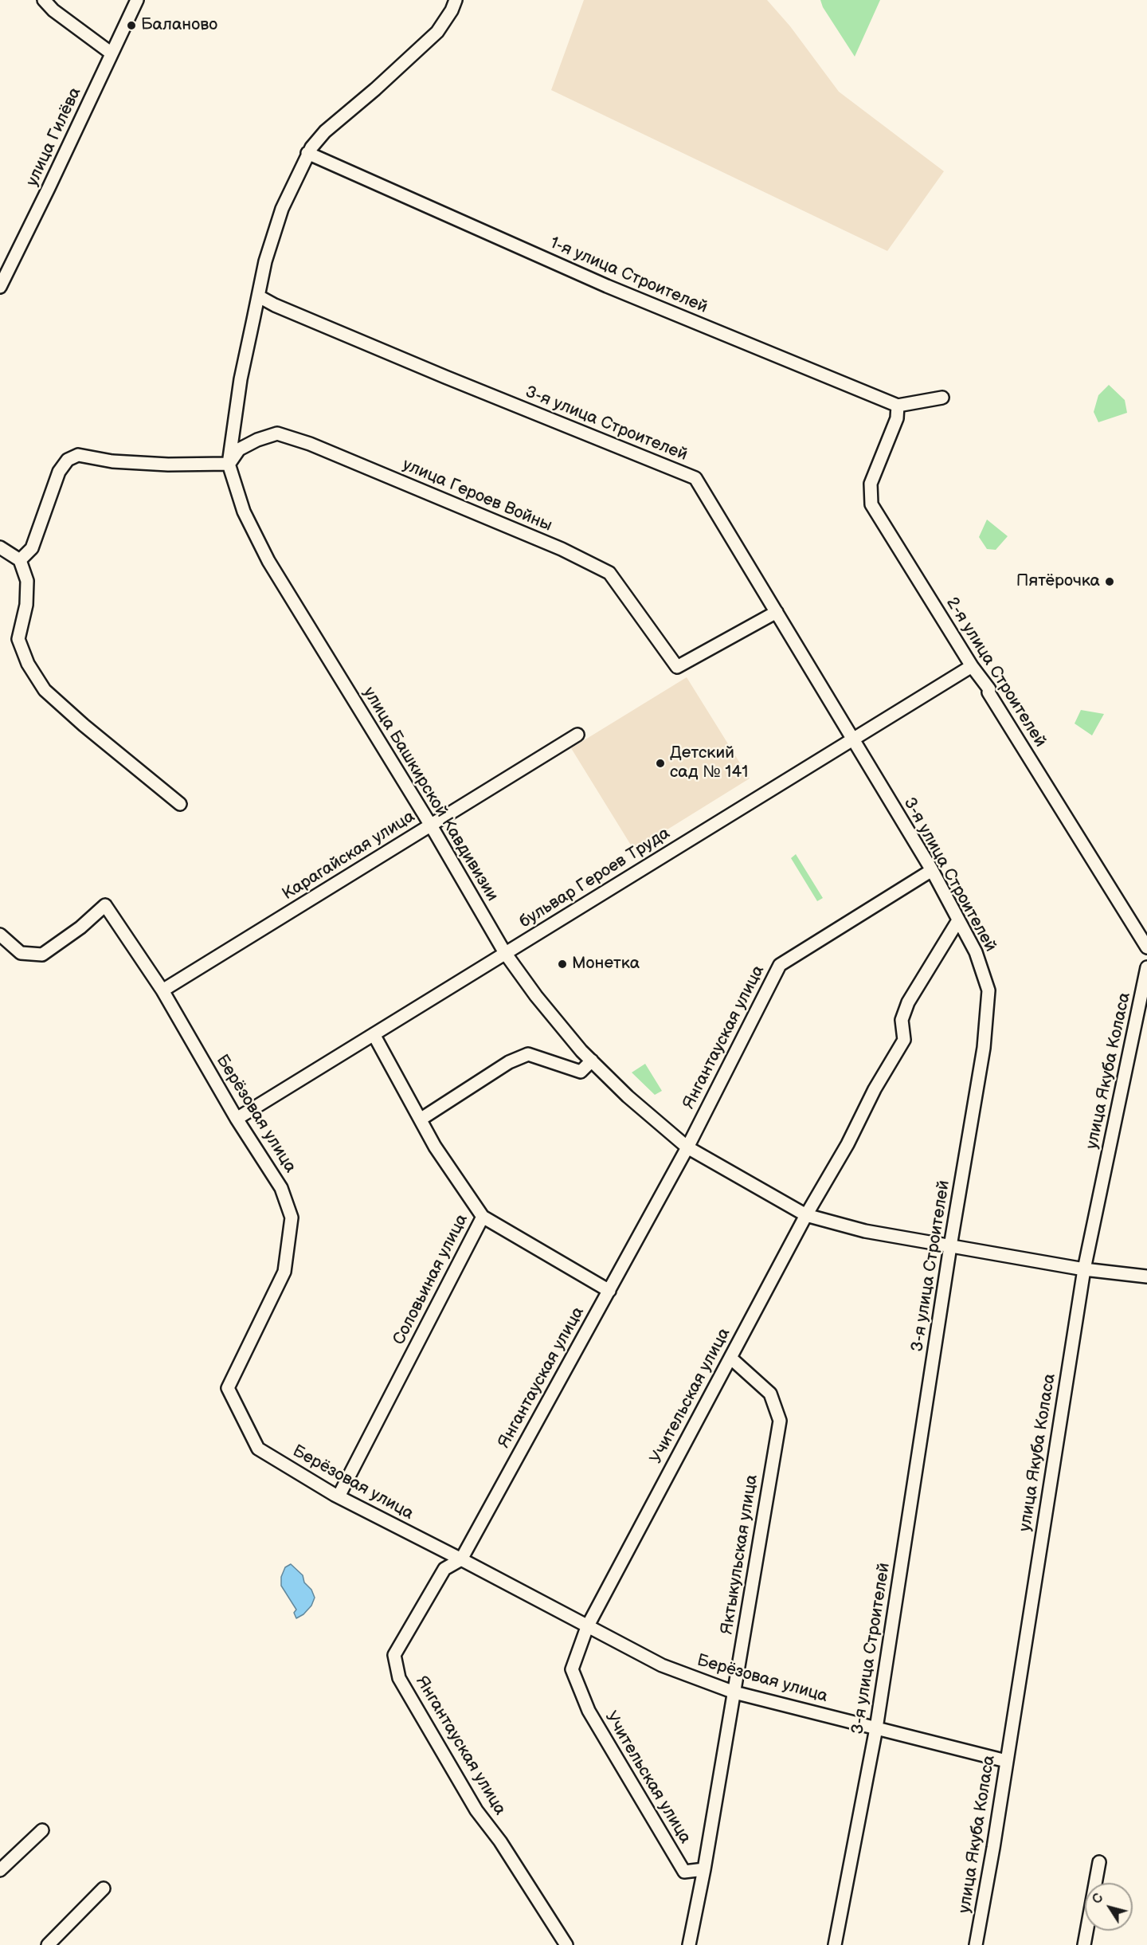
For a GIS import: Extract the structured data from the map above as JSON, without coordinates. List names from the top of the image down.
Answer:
{
  "streets": {
    "street": [
      "улица Гилёва",
      "1-я улица Строителей",
      "3-я улица Строителей",
      "улица Героев Войны",
      "2-я улица Строителей",
      "улица Башкирской Кавдивизии",
      "Карагайская улица",
      "бульвар Героев Труда",
      "Янгантауская улица",
      "улица Якуба Коласа",
      "Берёзовая улица",
      "Соловьиная улица",
      "Учительская улица",
      "Яктыкульская улица"
    ]
  },
  "crossings": [
    ["1-я улица Строителей", "2-я улица Строителей"],
    ["1-я улица Строителей", "улица Башкирской Кавдивизии"],
    ["3-я улица Строителей", "улица Героев Войны"],
    ["3-я улица Строителей", "улица Башкирской Кавдивизии"],
    ["3-я улица Строителей", "бульвар Героев Труда"],
    ["3-я улица Строителей", "Янгантауская улица"],
    ["3-я улица Строителей", "Берёзовая улица"],
    ["3-я улица Строителей", "Учительская улица"],
    ["улица Героев Войны", "улица Башкирской Кавдивизии"],
    ["2-я улица Строителей", "бульвар Героев Труда"],
    ["улица Башкирской Кавдивизии", "Карагайская улица"],
    ["улица Башкирской Кавдивизии", "бульвар Героев Труда"],
    ["улица Башкирской Кавдивизии", "Янгантауская улица"],
    ["улица Башкирской Кавдивизии", "улица Якуба Коласа"],
    ["улица Башкирской Кавдивизии", "Учительская улица"],
    ["Карагайская улица", "Берёзовая улица"],
    ["бульвар Героев Труда", "Берёзовая улица"],
    ["бульвар Героев Труда", "Соловьиная улица"],
    ["Янгантауская улица", "Берёзовая улица"],
    ["улица Якуба Коласа", "Берёзовая улица"],
    ["Берёзовая улица", "Соловьиная улица"],
    ["Берёзовая улица", "Учительская улица"],
    ["Берёзовая улица", "Яктыкульская улица"],
    ["Учительская улица", "Яктыкульская улица"]
  ],
  "places": [
    "Баланово",
    "Пятёрочка",
    "Детский сад № 141",
    "Монетка"
  ],
  "north": "top left"
}
